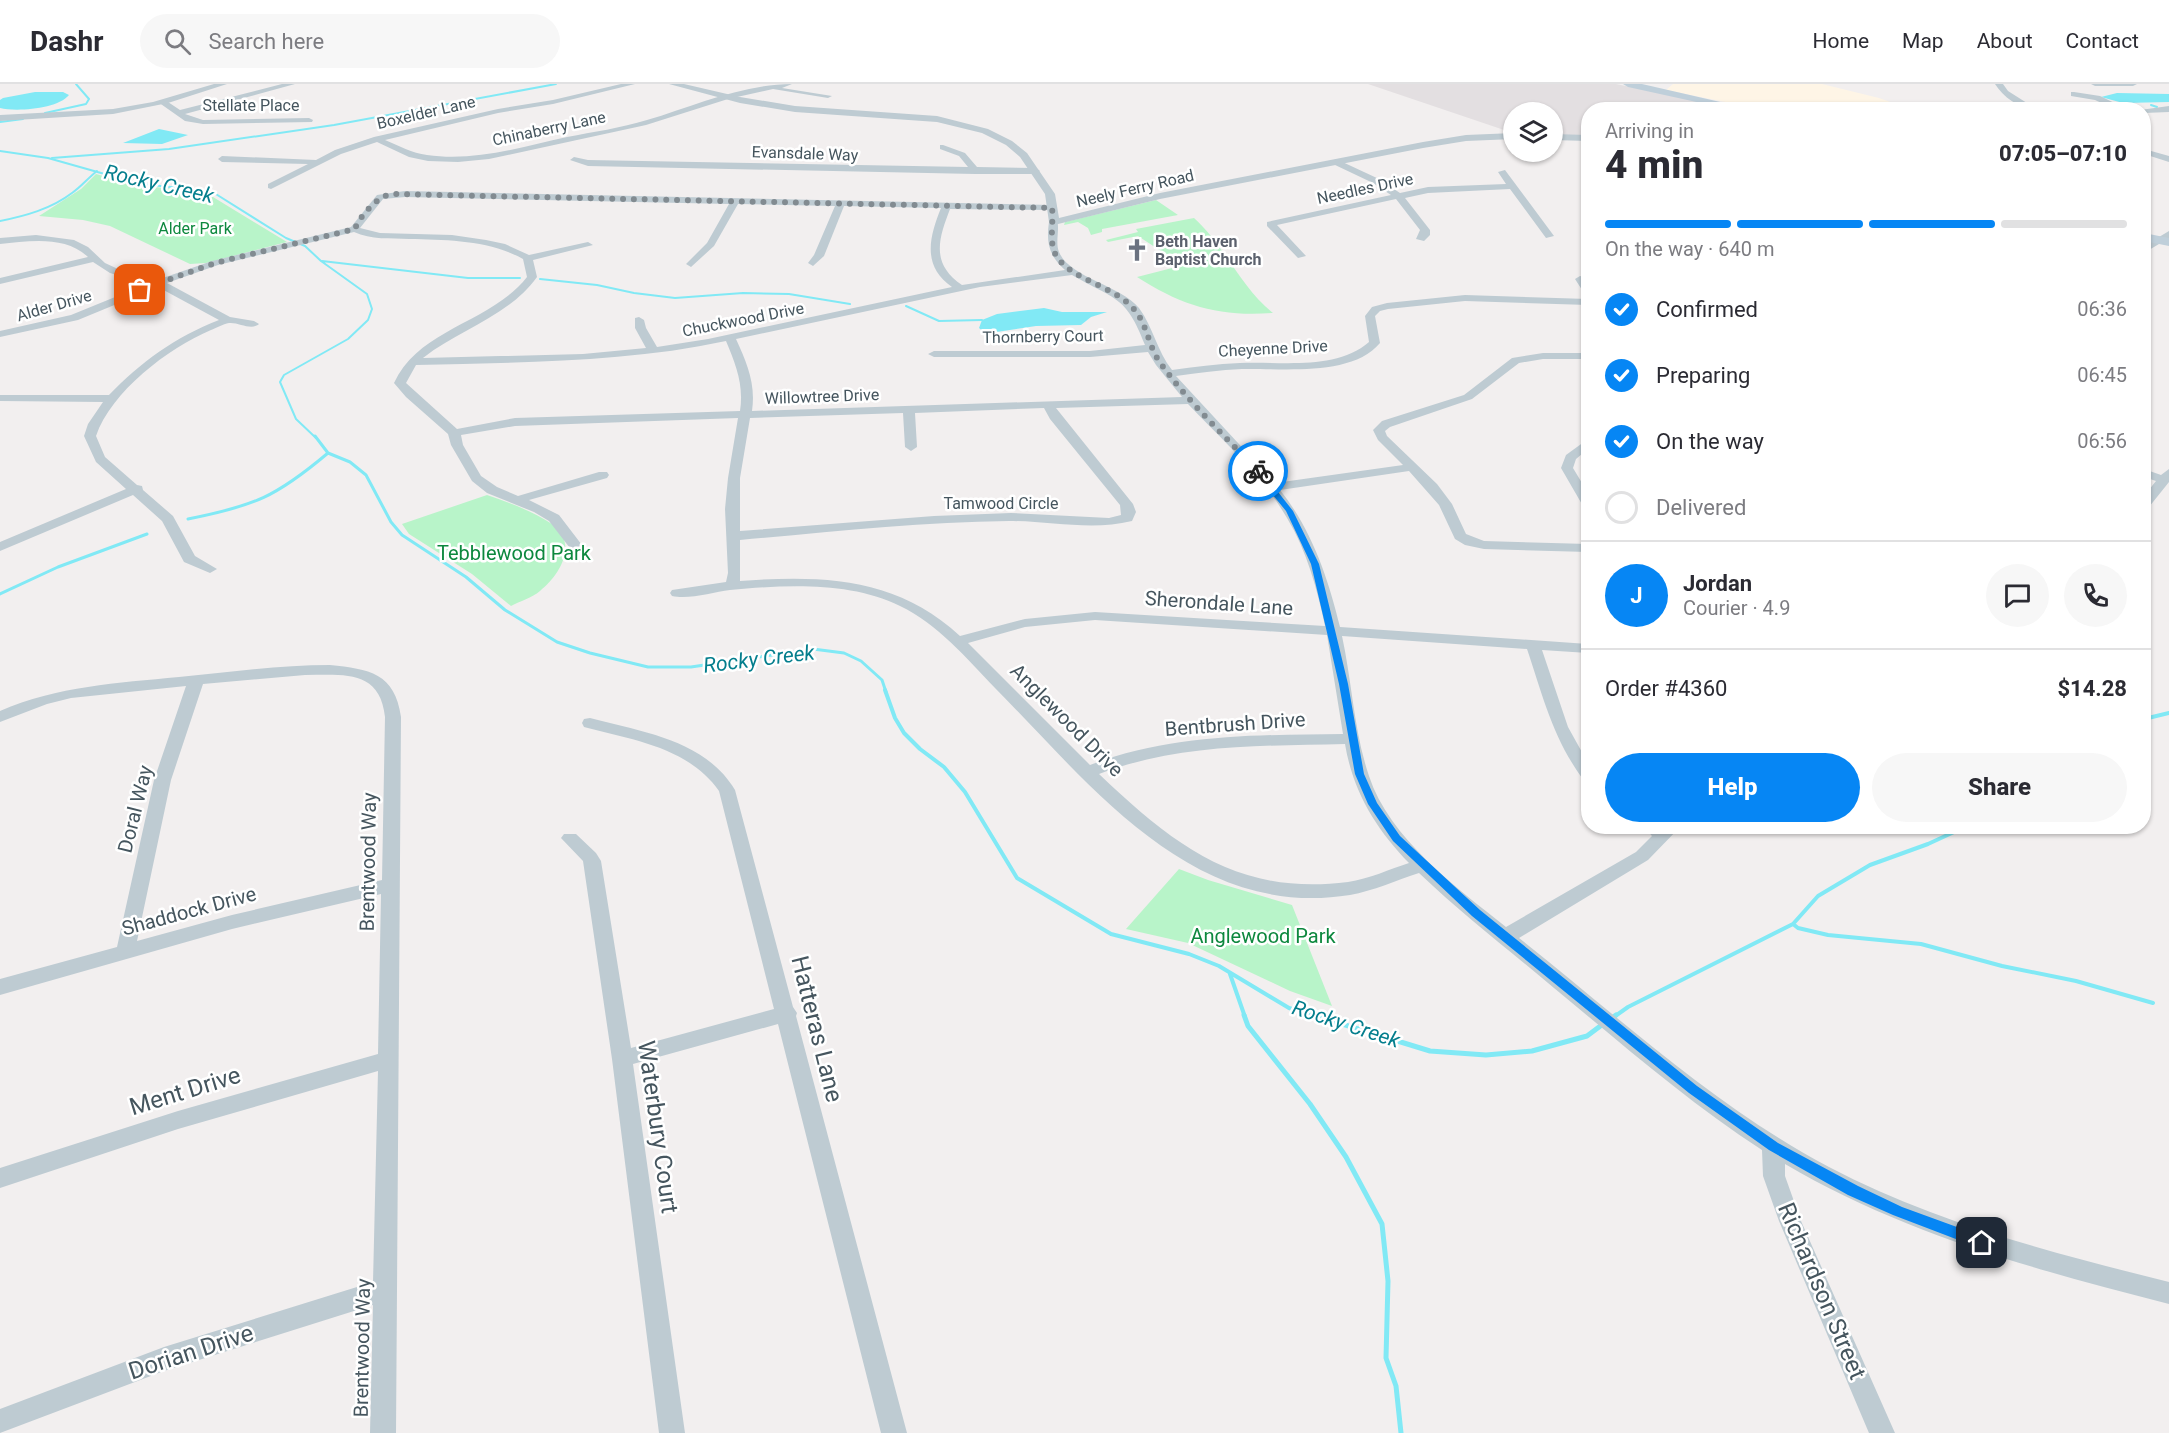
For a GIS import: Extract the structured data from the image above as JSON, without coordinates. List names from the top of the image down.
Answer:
{
  "streets": {
    "street": [
      "Stellate Place",
      "Boxelder Lane",
      "Chinaberry Lane",
      "Evansdale Way",
      "Neely Ferry Road",
      "Needles Drive",
      "Alder Drive",
      "Chuckwood Drive",
      "Thornberry Court",
      "Cheyenne Drive",
      "Willowtree Drive",
      "Tamwood Circle",
      "Sherondale Lane",
      "Anglewood Drive",
      "Bentbrush Drive",
      "Doral Way",
      "Brentwood Way",
      "Shaddock Drive",
      "Hatteras Lane",
      "Ment Drive",
      "Waterbury Court",
      "Richardson Street",
      "Dorian Drive"
    ]
  },
  "crossings": [
    ["Boxelder Lane", "Chinaberry Lane"],
    ["Chinaberry Lane", "Neely Ferry Road"],
    ["Evansdale Way", "Neely Ferry Road"],
    ["Willowtree Drive", "Tamwood Circle"],
    ["Sherondale Lane", "Anglewood Drive"],
    ["Anglewood Drive", "Bentbrush Drive"],
    ["Doral Way", "Brentwood Way"],
    ["Doral Way", "Shaddock Drive"],
    ["Brentwood Way", "Shaddock Drive"],
    ["Brentwood Way", "Ment Drive"],
    ["Brentwood Way", "Dorian Drive"]
  ],
  "water": ["Rocky Creek"],
  "parks": ["Alder Park", "Tebblewood Park", "Anglewood Park"],
  "places": {
    "church": ["Beth Haven Baptist Church"]
  },
  "page": {
    "header": "Dashr",
    "search": "Search here",
    "nav": [
      "Home",
      "Map",
      "About",
      "Contact"
    ],
    "heading": ["4 min", "Arriving in", "07:05–07:10"],
    "panel": [
      "Jordan",
      "Courier · 4.9",
      "Order #4360",
      "$14.28"
    ],
    "bar": "On the way · 640 m",
    "list": [
      ["Confirmed", "06:36"],
      ["Preparing", "06:45"],
      ["On the way", "06:56"],
      "Delivered"
    ],
    "round": "J",
    "buttons": ["Help", "Share"]
  }
}
